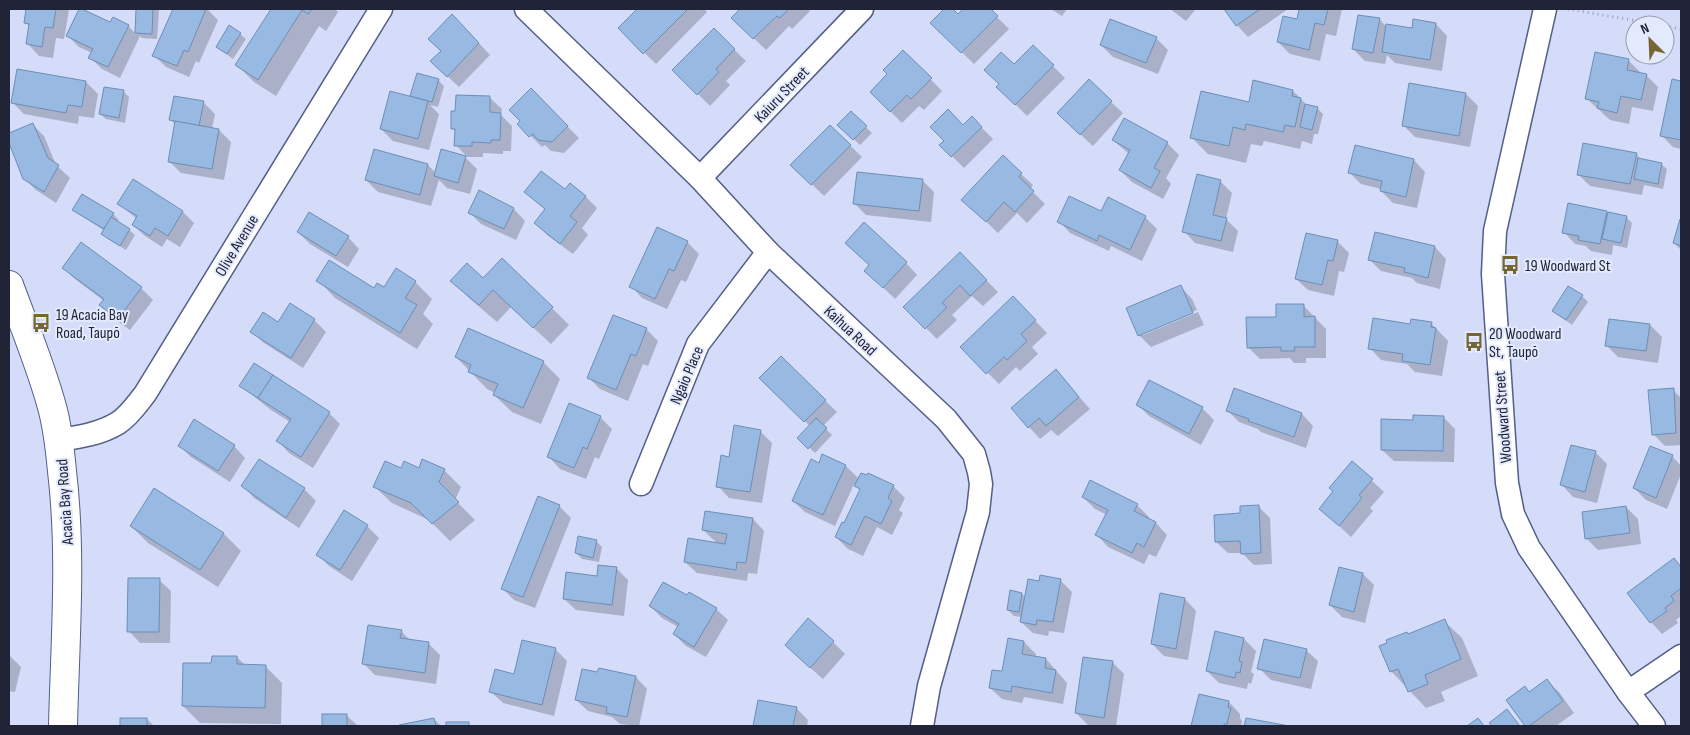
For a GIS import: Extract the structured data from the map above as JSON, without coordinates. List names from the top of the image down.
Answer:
{
  "streets": {
    "street": [
      "Kaiuru Street",
      "Olive Avenue",
      "Kaihua Road",
      "Ngaio Place",
      "Woodward Street",
      "Acacia Bay Road"
    ]
  },
  "crossings": [
    ["Kaiuru Street", "Kaihua Road"],
    ["Olive Avenue", "Acacia Bay Road"],
    ["Kaihua Road", "Ngaio Place"]
  ],
  "places": {
    "bus stop": ["19 Woodward St", "19 Acacia Bay Road, Taupō", "20 Woodward St, Taupō"]
  },
  "north": "top left"
}
